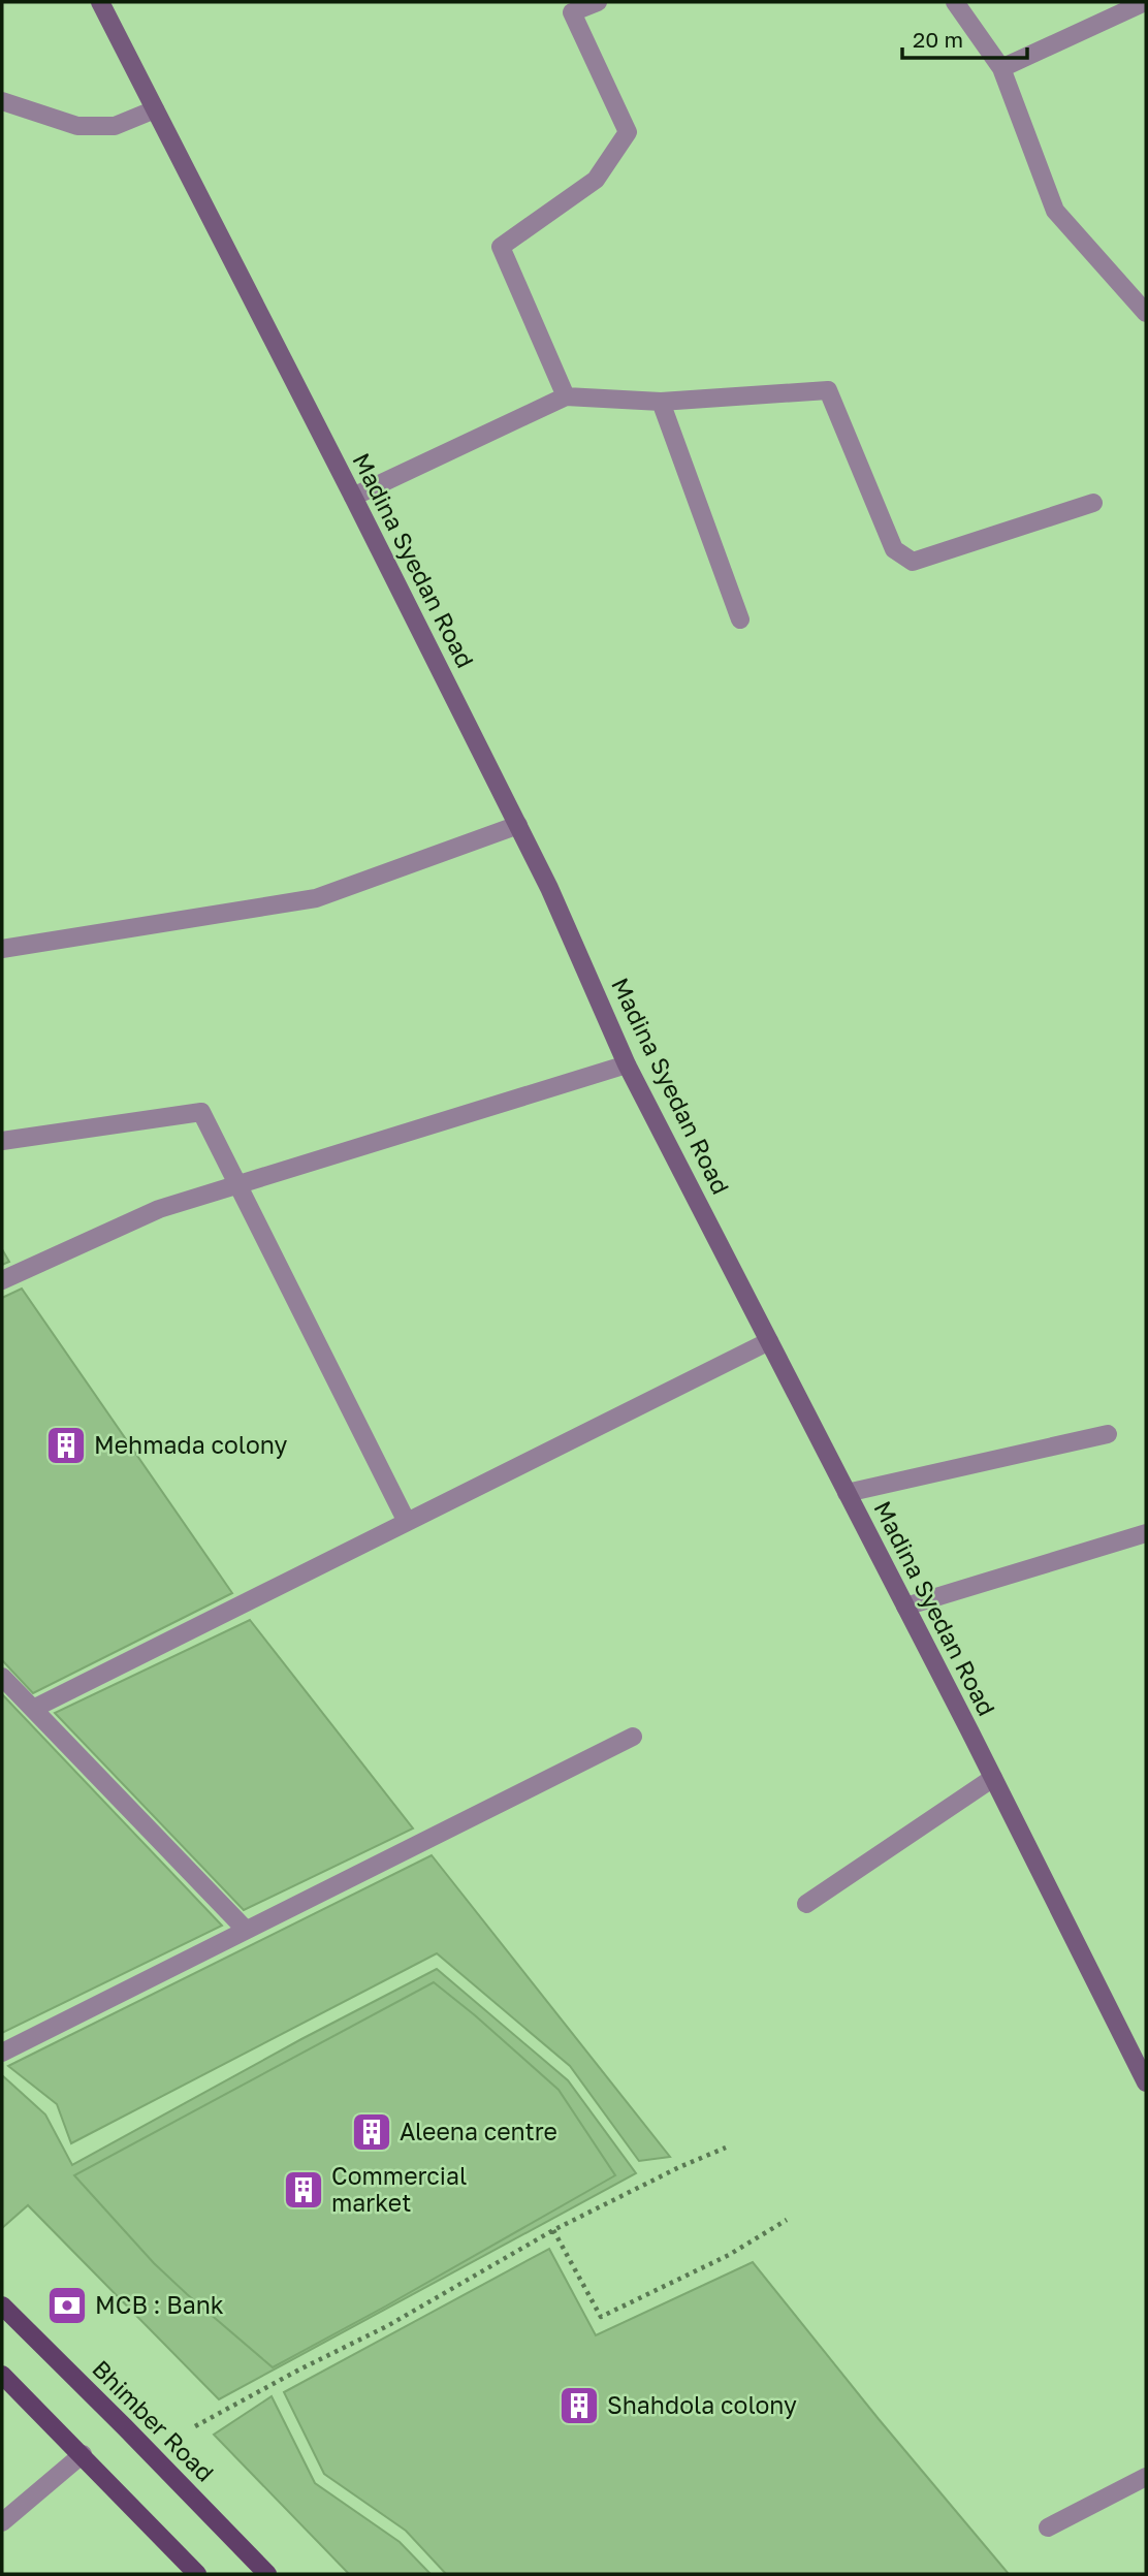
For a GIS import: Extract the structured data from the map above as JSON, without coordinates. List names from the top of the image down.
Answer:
{
  "streets": {
    "main road": ["Madina Syedan Road", "Bhimber Road"]
  },
  "places": {
    "building": [
      "Mehmada colony",
      "Aleena centre",
      "Commercial market",
      "Shahdola colony"
    ],
    "bank": ["MCB : Bank"]
  },
  "scale_bar": "20 m"
}
